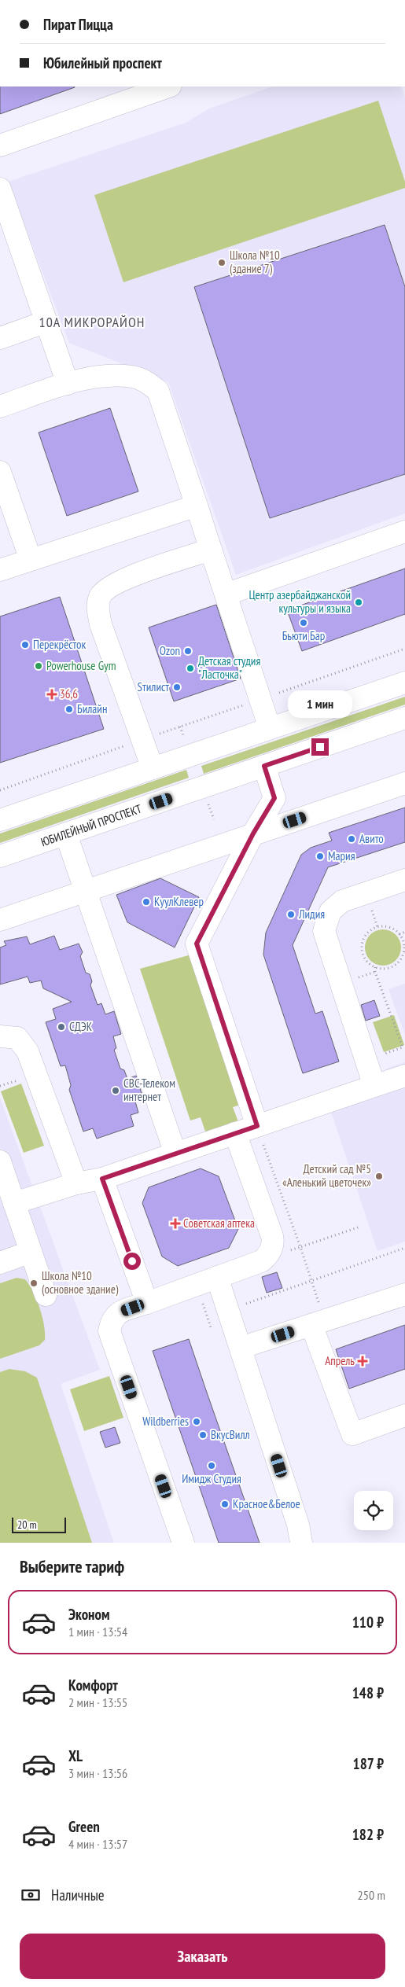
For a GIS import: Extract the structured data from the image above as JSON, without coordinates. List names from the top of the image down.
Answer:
{
  "streets": {
    "street": ["ЮБИЛЕЙНЫЙ ПРОСПЕКТ"]
  },
  "districts": ["10А МИКРОРАЙОН"],
  "places": {
    "other": [
      "Школа №10 (здание 7)",
      "Центр азербайджанской культуры и языка",
      "Бьюти Бар",
      "Перекрёсток",
      "Ozon",
      "Powerhouse Gym",
      "Детская студия \"Ласточка\"",
      "Sтилист",
      "Билайн",
      "Авито",
      "Мария",
      "КуулКлевер",
      "Лидия",
      "СДЭК",
      "СВС-Телеком интернет",
      "Детский сад №5 «Аленький цветочек»",
      "Школа №10 (основное здание)",
      "Wildberries",
      "ВкусВилл",
      "Имидж Студия",
      "Красное&Белое"
    ],
    "health": ["36,6", "Советская аптека", "Апрель"]
  },
  "scale_bar": "20 m",
  "page": {
    "banner": ["Пират Пицца", "Юбилейный проспект"],
    "bubble": "1 мин",
    "scale": "20 m",
    "heading": "Выберите тариф",
    "list": [
      {
        "name": "Эконом",
        "note": "1 мин · 13:54",
        "value": "110 ₽"
      },
      {
        "name": "Комфорт",
        "note": "2 мин · 13:55",
        "value": "148 ₽"
      },
      {
        "name": "XL",
        "note": "3 мин · 13:56",
        "value": "187 ₽"
      },
      {
        "name": "Green",
        "note": "4 мин · 13:57",
        "value": "182 ₽"
      }
    ],
    "pay": ["Наличные", "250 m"],
    "buttons": "Заказать"
  }
}
